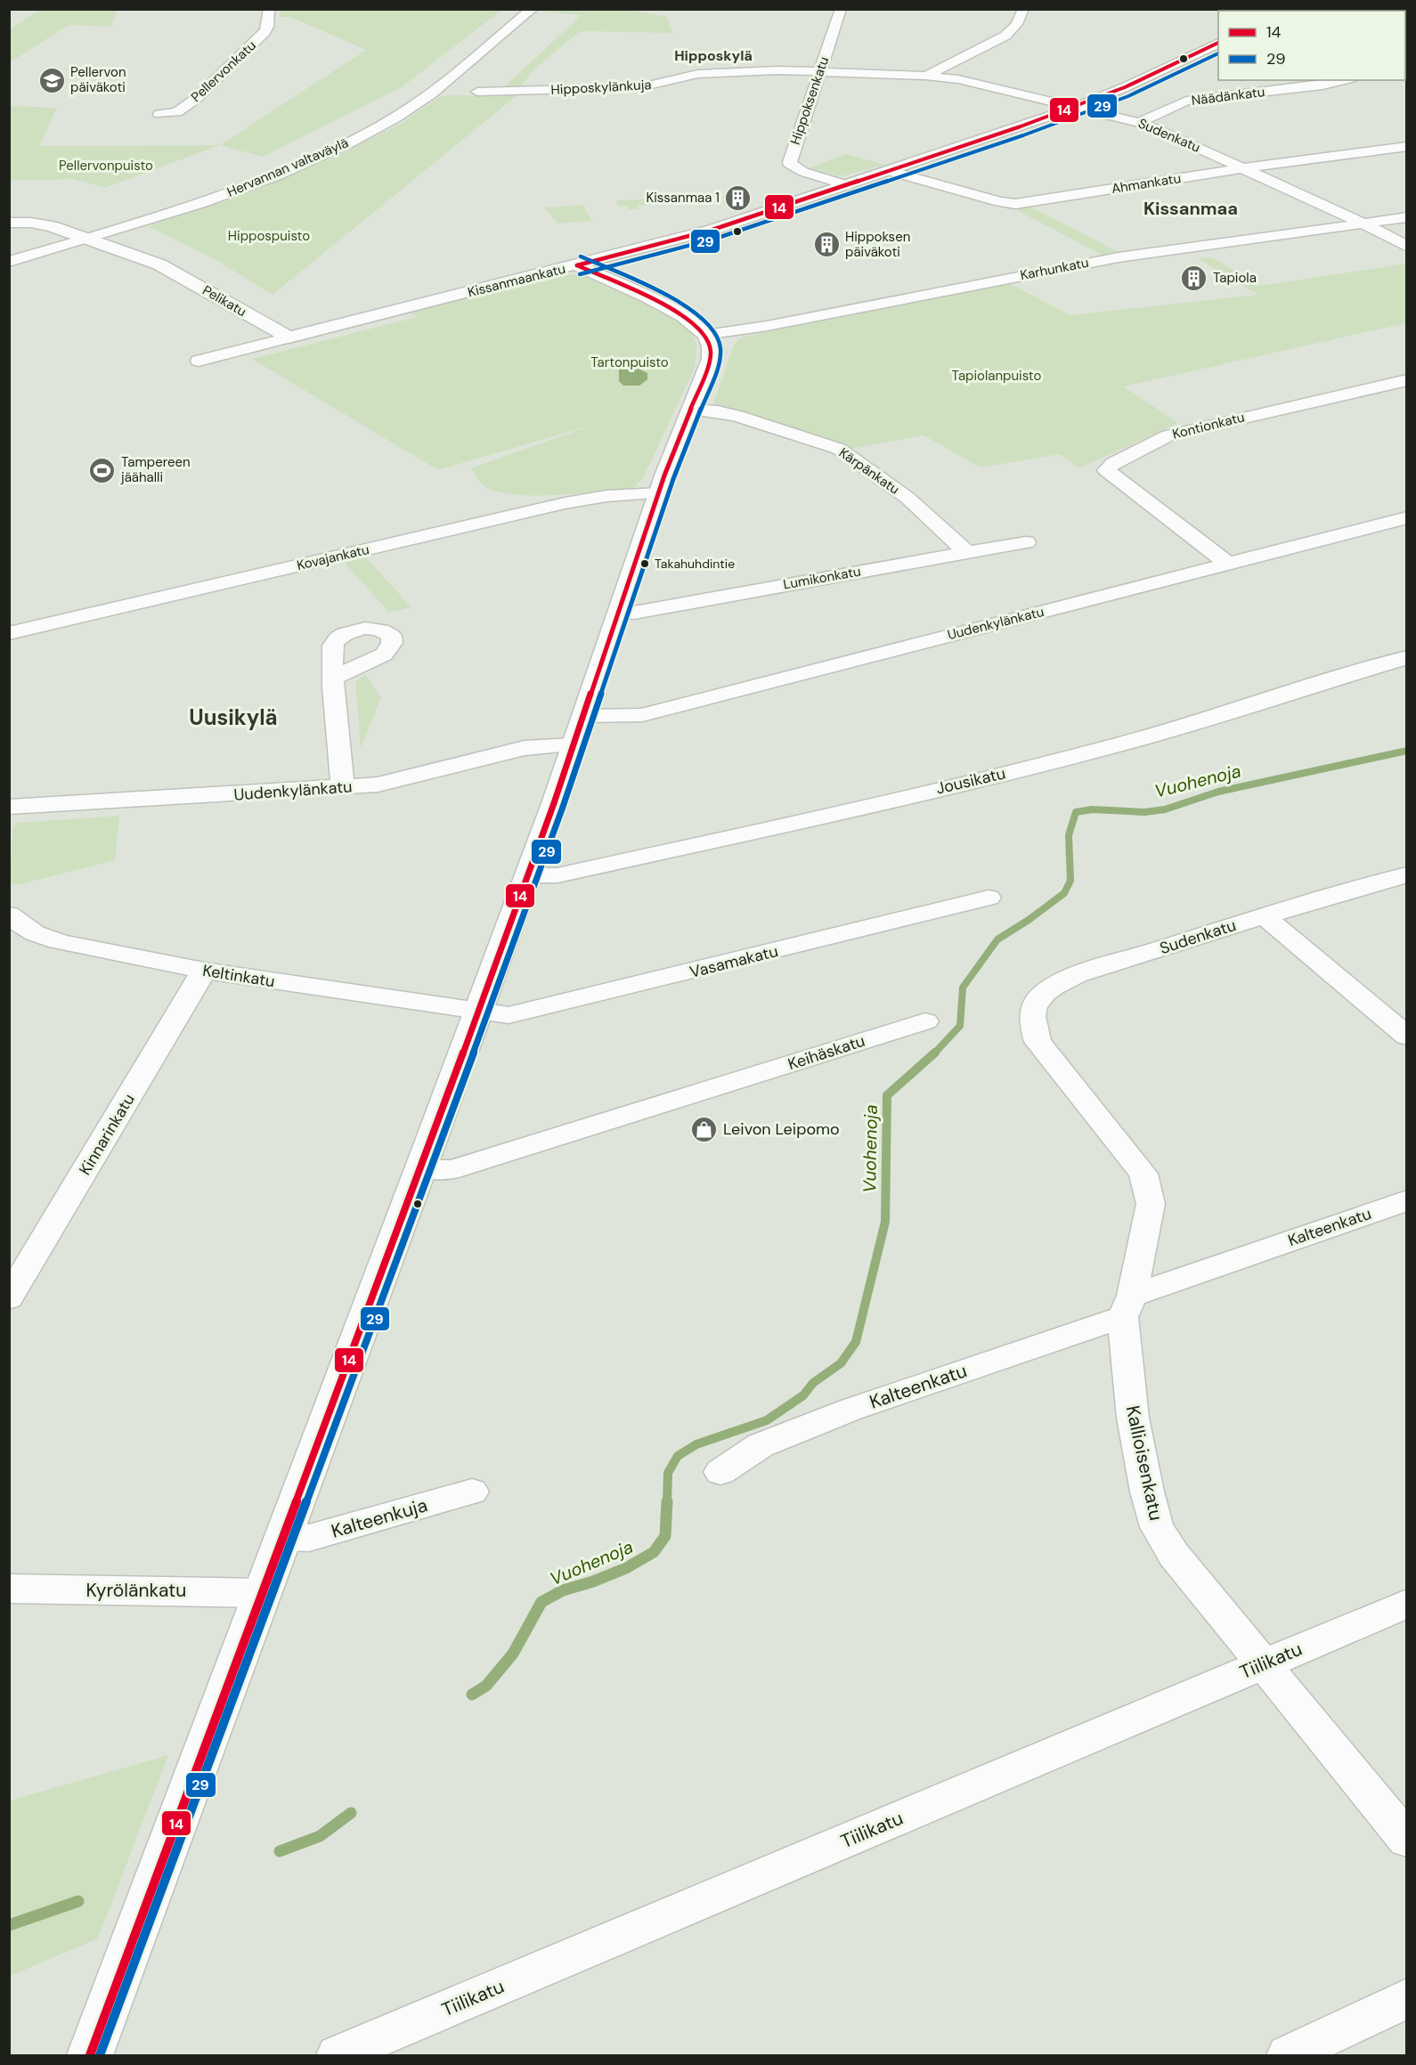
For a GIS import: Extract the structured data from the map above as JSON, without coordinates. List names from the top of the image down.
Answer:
{
  "streets": {
    "main road": ["Hervannan valtaväylä", "Kissanmaankatu", "Pelikatu"],
    "street": [
      "Pellervonkatu",
      "Hipposkylänkuja",
      "Näädänkatu",
      "Hippoksenkatu",
      "Sudenkatu",
      "Ahmankatu",
      "Karhunkatu",
      "Kontionkatu",
      "Kärpänkatu",
      "Kovajankatu",
      "Lumikonkatu",
      "Uudenkylänkatu",
      "Jousikatu",
      "Vasamakatu",
      "Keltinkatu",
      "Keihäskatu",
      "Kinnarinkatu",
      "Kalteenkatu",
      "Kallioisenkatu",
      "Kalteenkuja",
      "Kyrölänkatu",
      "Tiilikatu"
    ]
  },
  "crossings": [
    ["Hipposkylänkuja", "Hippoksenkatu"],
    ["Hipposkylänkuja", "Sudenkatu"],
    ["Näädänkatu", "Sudenkatu"],
    ["Hippoksenkatu", "Sudenkatu"],
    ["Hippoksenkatu", "Kissanmaankatu"],
    ["Sudenkatu", "Ahmankatu"],
    ["Sudenkatu", "Karhunkatu"],
    ["Sudenkatu", "Kissanmaankatu"],
    ["Sudenkatu", "Kallioisenkatu"],
    ["Hervannan valtaväylä", "Pelikatu"],
    ["Ahmankatu", "Kissanmaankatu"],
    ["Kissanmaankatu", "Pelikatu"],
    ["Kontionkatu", "Uudenkylänkatu"],
    ["Kärpänkatu", "Lumikonkatu"],
    ["Vasamakatu", "Keltinkatu"],
    ["Keltinkatu", "Kinnarinkatu"],
    ["Kalteenkatu", "Kallioisenkatu"],
    ["Kallioisenkatu", "Tiilikatu"]
  ],
  "districts": ["Hipposkylä", "Kissanmaa", "Uusikylä"],
  "water": ["Vuohenoja"],
  "parks": [
    "Pellervonpuisto",
    "Hippospuisto",
    "Tartonpuisto",
    "Tapiolanpuisto"
  ],
  "places": {
    "school or university": ["Pellervon päiväkoti"],
    "building": ["Kissanmaa 1", "Hippoksen päiväkoti", "Tapiola"],
    "sports": ["Tampereen jäähalli"],
    "other": ["Takahuhdintie"],
    "shop": ["Leivon Leipomo"]
  },
  "lines": ["transit line 14", "transit line 29"],
  "legend": ["14", "29"]
}
